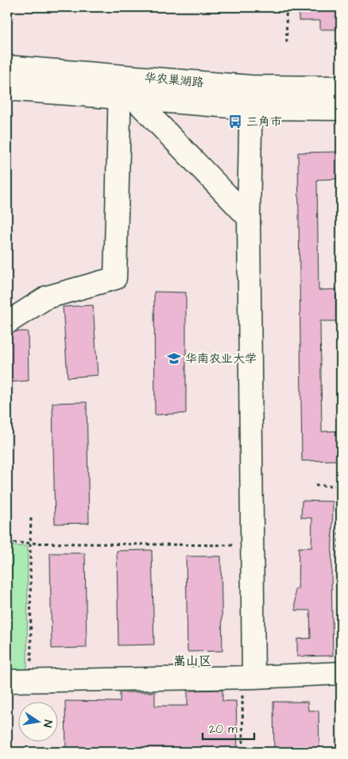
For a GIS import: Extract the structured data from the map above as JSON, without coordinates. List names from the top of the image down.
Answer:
{
  "streets": {
    "street": ["华农巢湖路"]
  },
  "districts": ["嵩山区"],
  "places": {
    "bus stop": ["三角市"],
    "school or university": ["华南农业大学"]
  },
  "scale_bar": "20 m",
  "north": "right"
}
